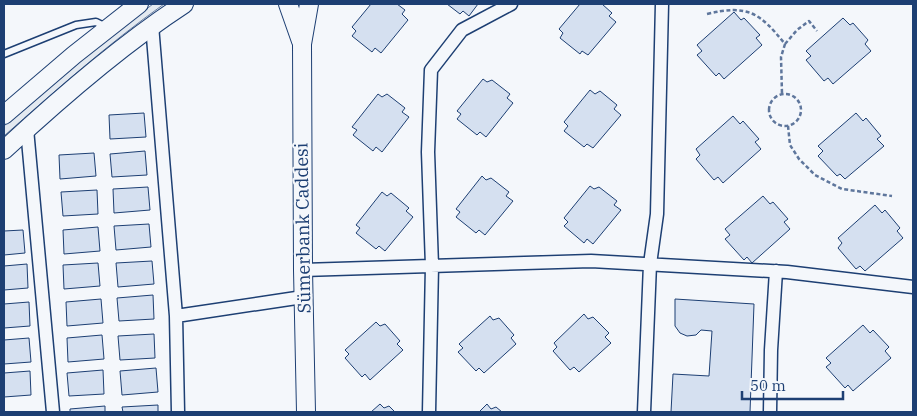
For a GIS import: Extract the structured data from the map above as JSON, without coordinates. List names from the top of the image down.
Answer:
{
  "streets": {
    "main road": ["Sümerbank Caddesi"]
  },
  "scale_bar": "50 m"
}
